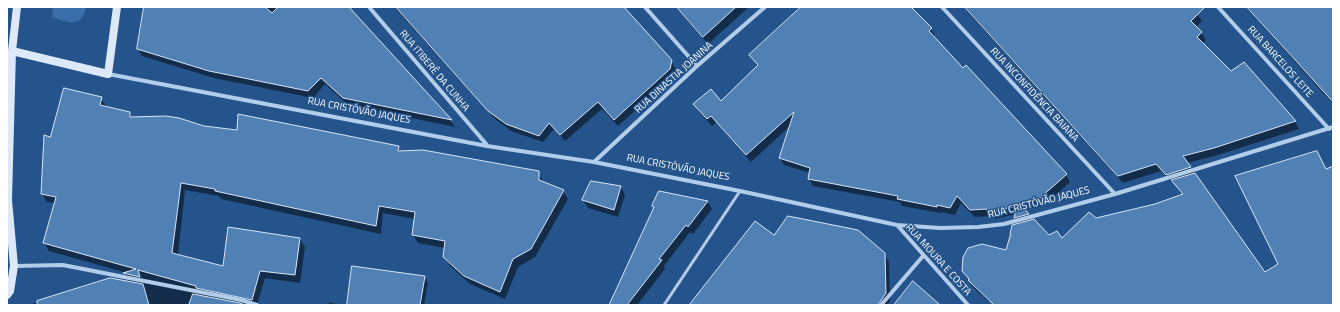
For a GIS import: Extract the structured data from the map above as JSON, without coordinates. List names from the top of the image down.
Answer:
{
  "streets": {
    "main road": ["RUA CRISTÓVÃO JAQUES"],
    "street": [
      "RUA BARCELOS LEITE",
      "RUA ITIBERÊ DA CUNHA",
      "RUA DINASTIA JOANINA",
      "RUA INCONFIDÊNCIA BAIANA",
      "RUA MOURA E COSTA"
    ]
  },
  "crossings": [
    ["RUA BARCELOS LEITE", "RUA CRISTÓVÃO JAQUES"],
    ["RUA ITIBERÊ DA CUNHA", "RUA CRISTÓVÃO JAQUES"],
    ["RUA DINASTIA JOANINA", "RUA CRISTÓVÃO JAQUES"],
    ["RUA INCONFIDÊNCIA BAIANA", "RUA CRISTÓVÃO JAQUES"],
    ["RUA CRISTÓVÃO JAQUES", "RUA MOURA E COSTA"]
  ]
}
